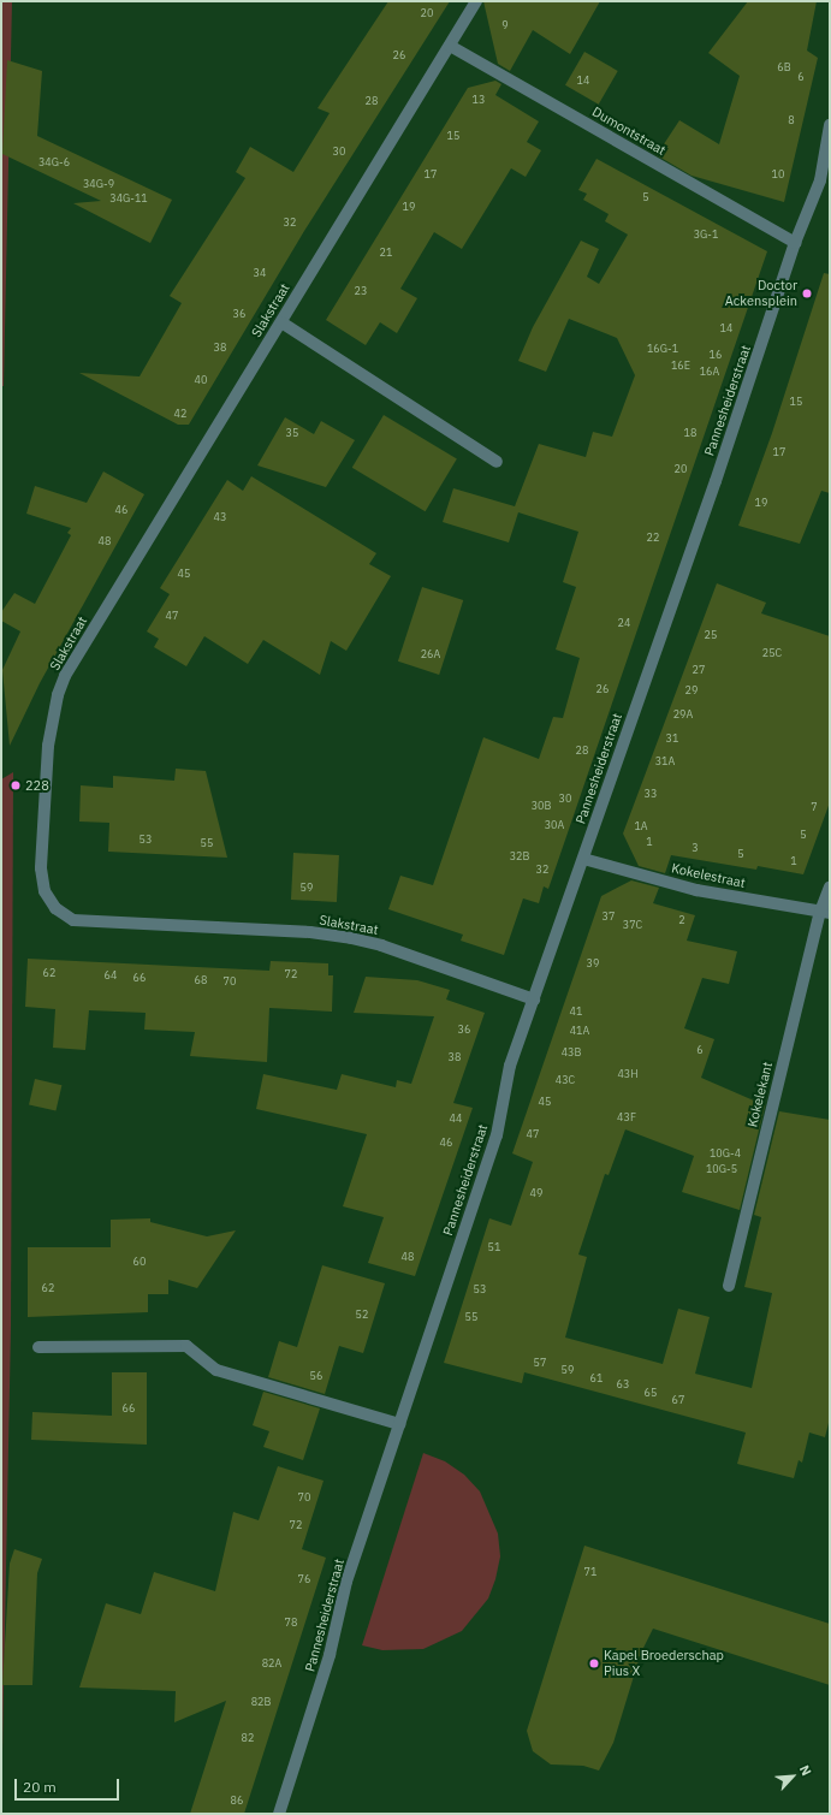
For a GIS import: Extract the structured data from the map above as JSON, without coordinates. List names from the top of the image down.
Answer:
{
  "streets": {
    "street": [
      "Dumontstraat",
      "Slakstraat",
      "Pannesheiderstraat",
      "Kokelestraat",
      "Kokelekant"
    ]
  },
  "crossings": [
    ["Dumontstraat", "Slakstraat"],
    ["Dumontstraat", "Pannesheiderstraat"],
    ["Slakstraat", "Pannesheiderstraat"],
    ["Pannesheiderstraat", "Kokelestraat"],
    ["Kokelestraat", "Kokelekant"]
  ],
  "places": ["Doctor Ackensplein", "228", "Kapel Broederschap Pius X"],
  "house_numbers": [
    "20",
    "9",
    "26",
    "6B",
    "6",
    "14",
    "13",
    "28",
    "8",
    "15",
    "30",
    "34G-6",
    "17",
    "10",
    "34G-9",
    "5",
    "34G-11",
    "19",
    "32",
    "3G-1",
    "21",
    "34",
    "23",
    "36",
    "14",
    "38",
    "16G-1",
    "16",
    "16E",
    "16A",
    "40",
    "15",
    "42",
    "35",
    "18",
    "17",
    "20",
    "19",
    "46",
    "43",
    "22",
    "48",
    "45",
    "47",
    "24",
    "25",
    "25C",
    "26A",
    "27",
    "26",
    "29",
    "29A",
    "31",
    "28",
    "31A",
    "33",
    "30",
    "30B",
    "7",
    "30A",
    "1A",
    "5",
    "53",
    "1",
    "55",
    "3",
    "5",
    "32B",
    "1",
    "32",
    "59",
    "37",
    "2",
    "37C",
    "39",
    "62",
    "72",
    "64",
    "66",
    "68",
    "70",
    "41",
    "36",
    "41A",
    "6",
    "43B",
    "38",
    "43H",
    "43C",
    "45",
    "43F",
    "44",
    "47",
    "46",
    "10G-4",
    "10G-5",
    "49",
    "51",
    "48",
    "60",
    "62",
    "53",
    "52",
    "55",
    "57",
    "59",
    "56",
    "61",
    "63",
    "65",
    "67",
    "66",
    "70",
    "72",
    "71",
    "76",
    "78",
    "82A",
    "82B",
    "82",
    "86"
  ],
  "scale_bar": "20 m",
  "north": "top right"
}
